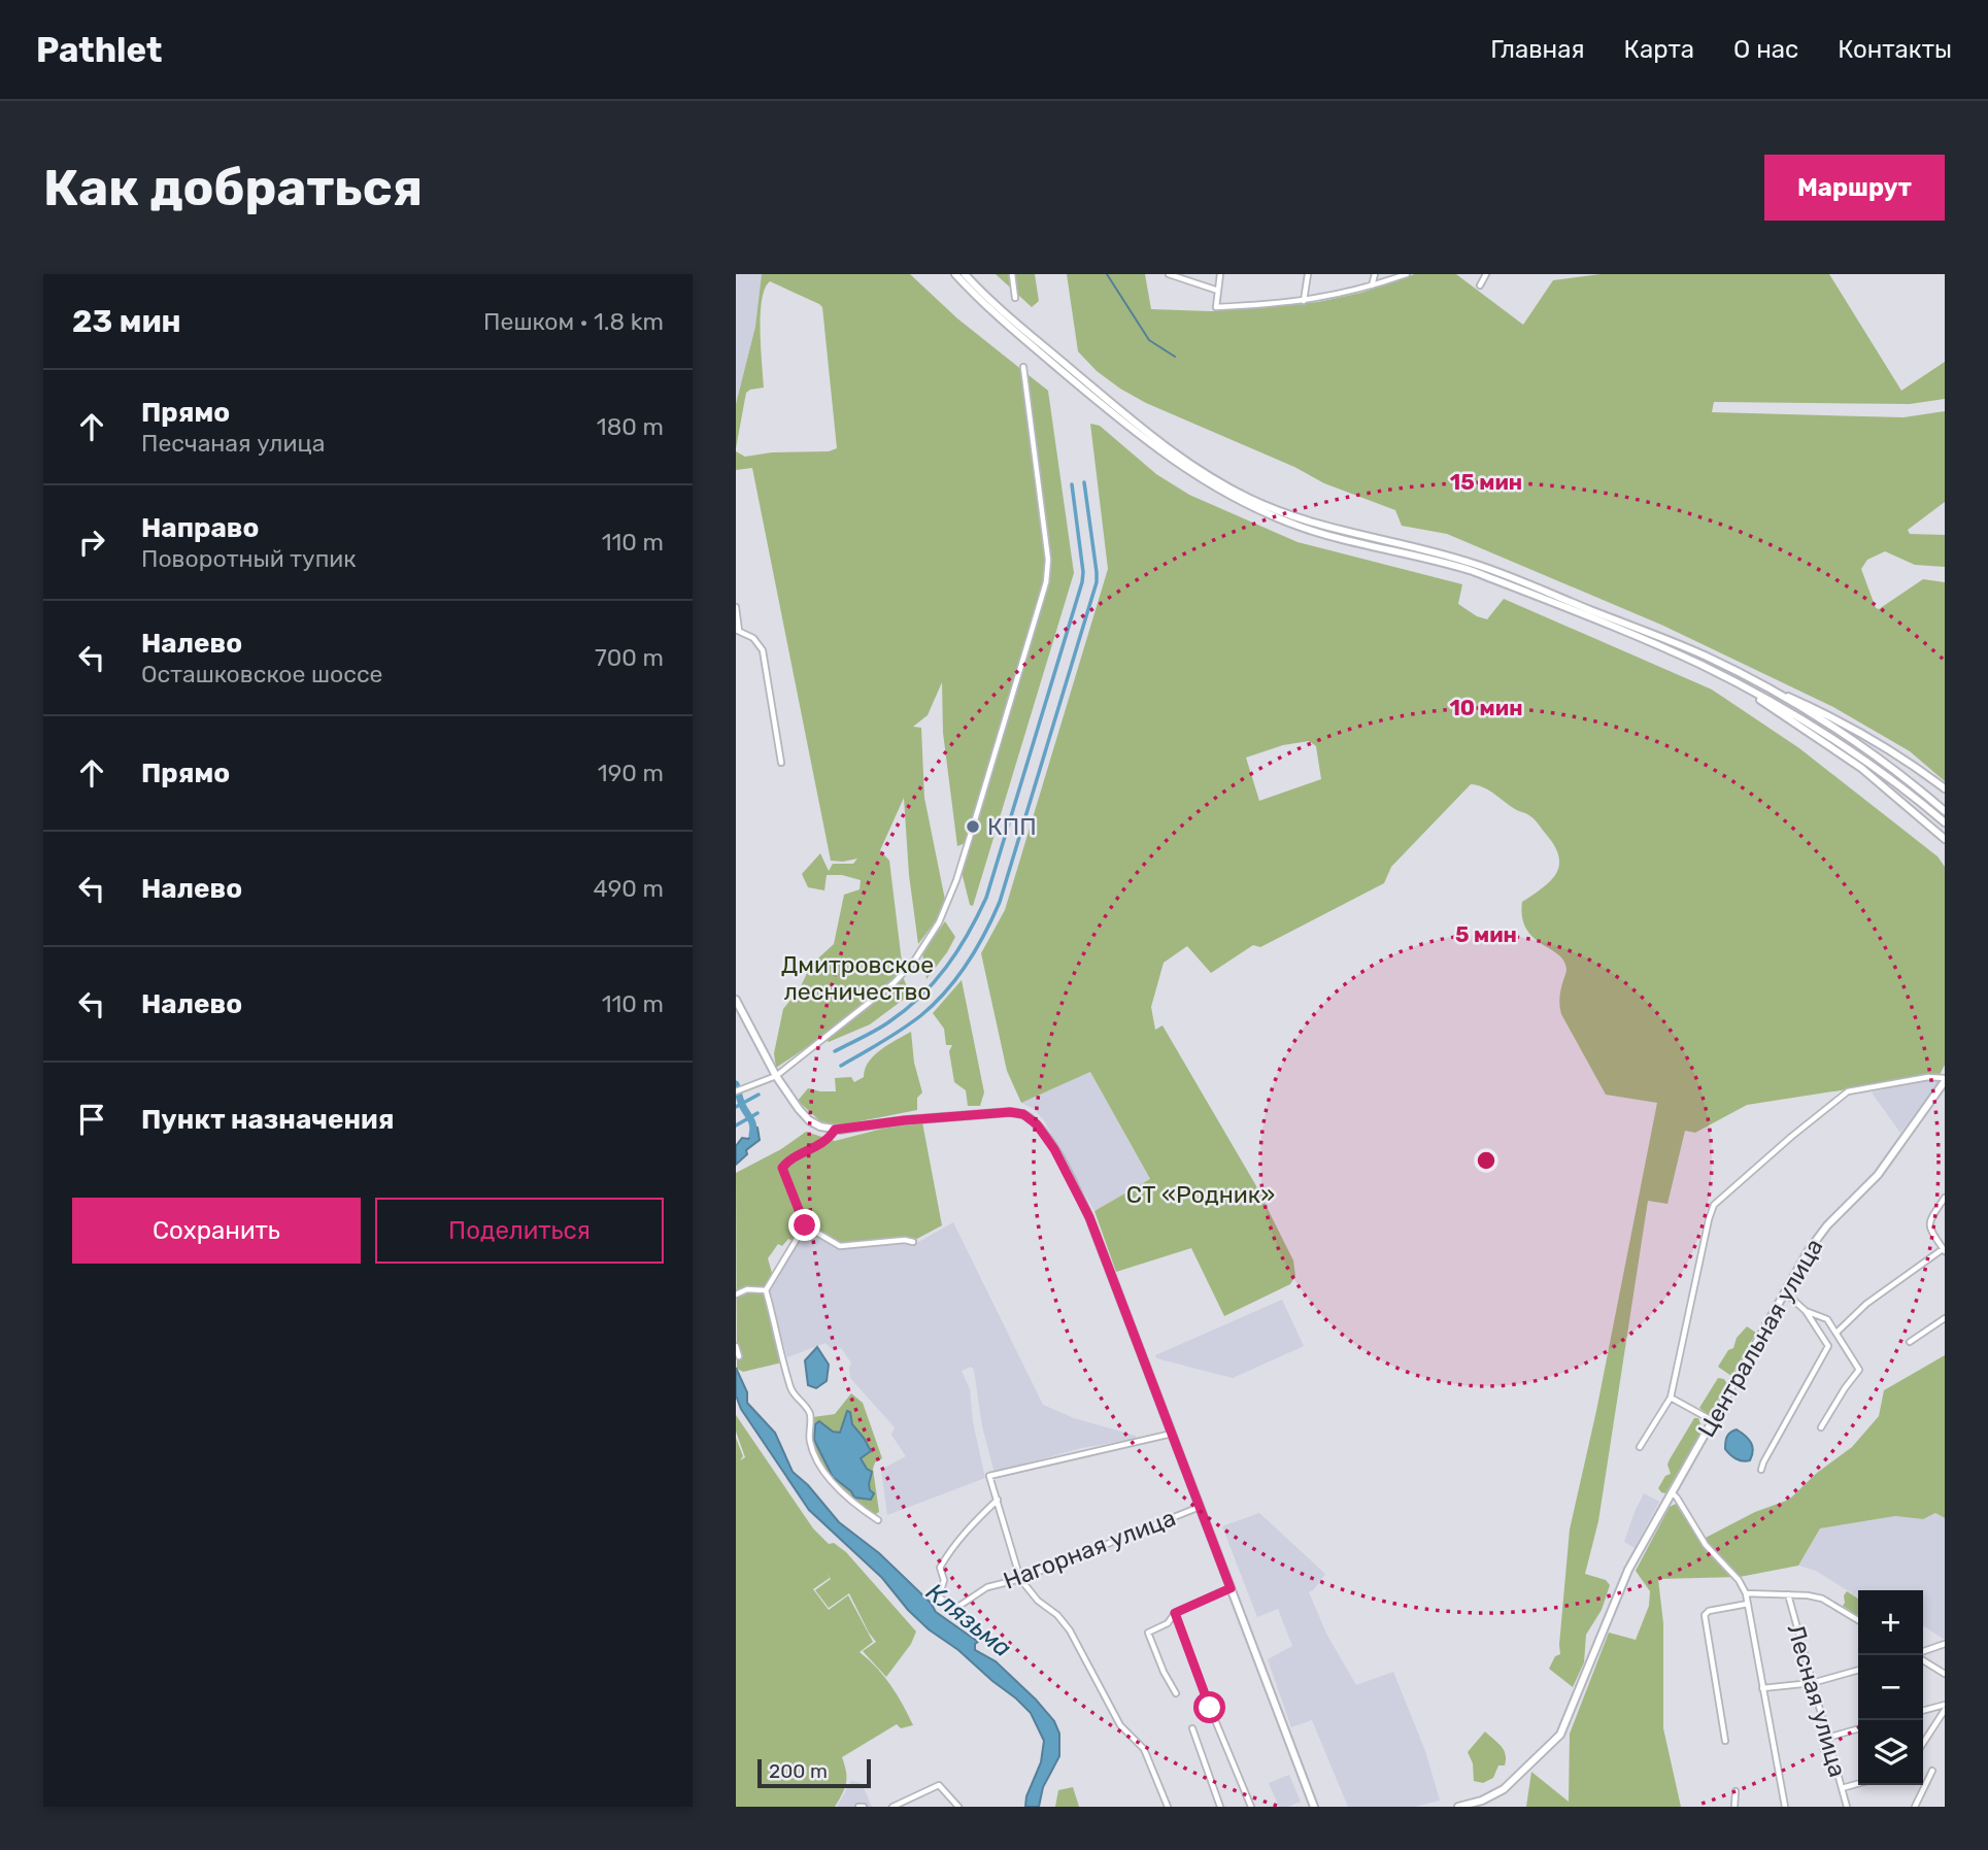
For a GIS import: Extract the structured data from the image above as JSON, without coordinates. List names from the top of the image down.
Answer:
{
  "streets": {
    "main road": ["Центральная улица"],
    "street": ["Нагорная улица", "Лесная улица"]
  },
  "water": ["Клязьма"],
  "parks": ["Дмитровское лесничество", "СТ «Родник»"],
  "places": ["КПП"],
  "scale_bar": "200 m",
  "page": {
    "header": "Pathlet",
    "nav": [
      "Главная",
      "Карта",
      "О нас",
      "Контакты"
    ],
    "buttons": [
      "Маршрут",
      ["Сохранить", "Поделиться"]
    ],
    "title": "Как добраться",
    "heading": ["23 мин", "Пешком · 1.8 km"],
    "list": [
      ["Прямо", "Песчаная улица", "180 m"],
      ["Направо", "Поворотный тупик", "110 m"],
      ["Налево", "Осташковское шоссе", "700 m"],
      ["Прямо", "190 m"],
      ["Налево", "490 m"],
      ["Налево", "110 m"],
      "Пункт назначения"
    ],
    "map_buttons": ["+", "−"],
    "scale": "200 m"
  },
  "rings": ["15 мин", "10 мин", "5 мин"]
}
